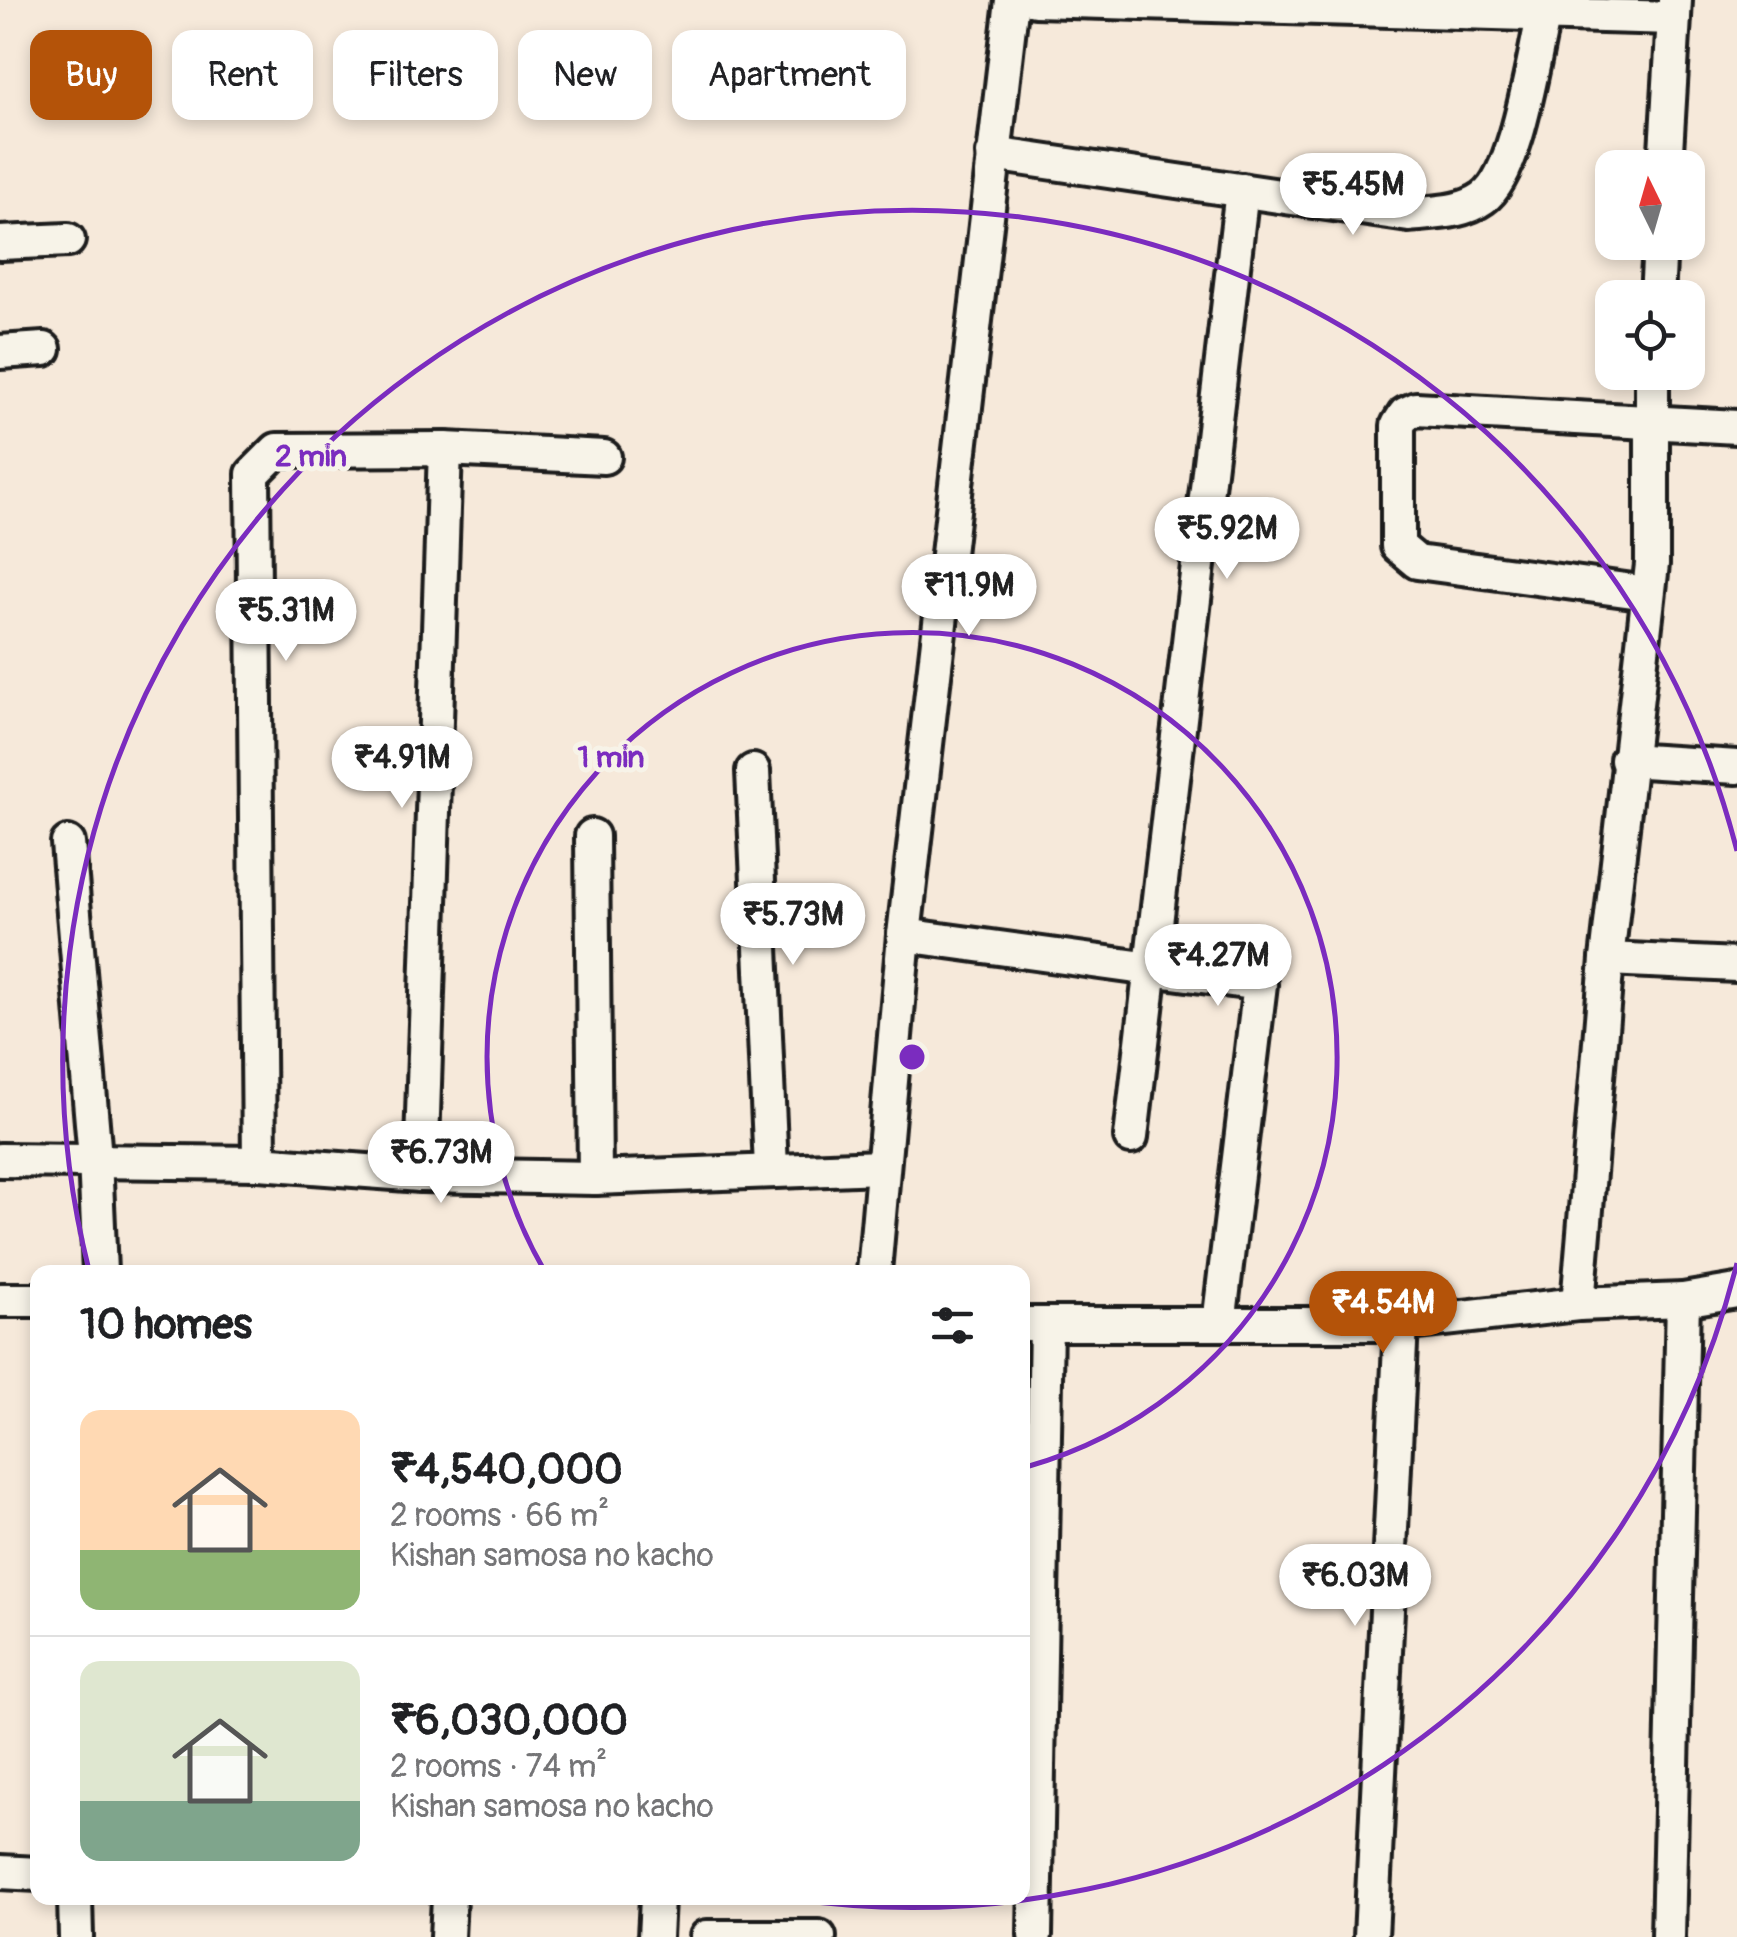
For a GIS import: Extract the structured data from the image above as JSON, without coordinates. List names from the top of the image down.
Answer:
{
  "north": "top",
  "page": {
    "chip": [
      "Buy",
      "Rent",
      "Filters",
      "New",
      "Apartment"
    ],
    "price": [
      "₹5.45M",
      "₹5.92M",
      "₹11.9M",
      "₹5.31M",
      "₹4.91M",
      "₹5.73M",
      "₹4.27M",
      "₹6.73M",
      "₹4.54M",
      "₹6.03M"
    ],
    "heading": "10 homes",
    "list": [
      {
        "name": "₹4,540,000",
        "note": "2 rooms · 66 m² · Kishan samosa no kacho"
      },
      {
        "name": "₹6,030,000",
        "note": "2 rooms · 74 m² · Kishan samosa no kacho"
      }
    ]
  },
  "rings": ["2 min", "1 min"]
}
